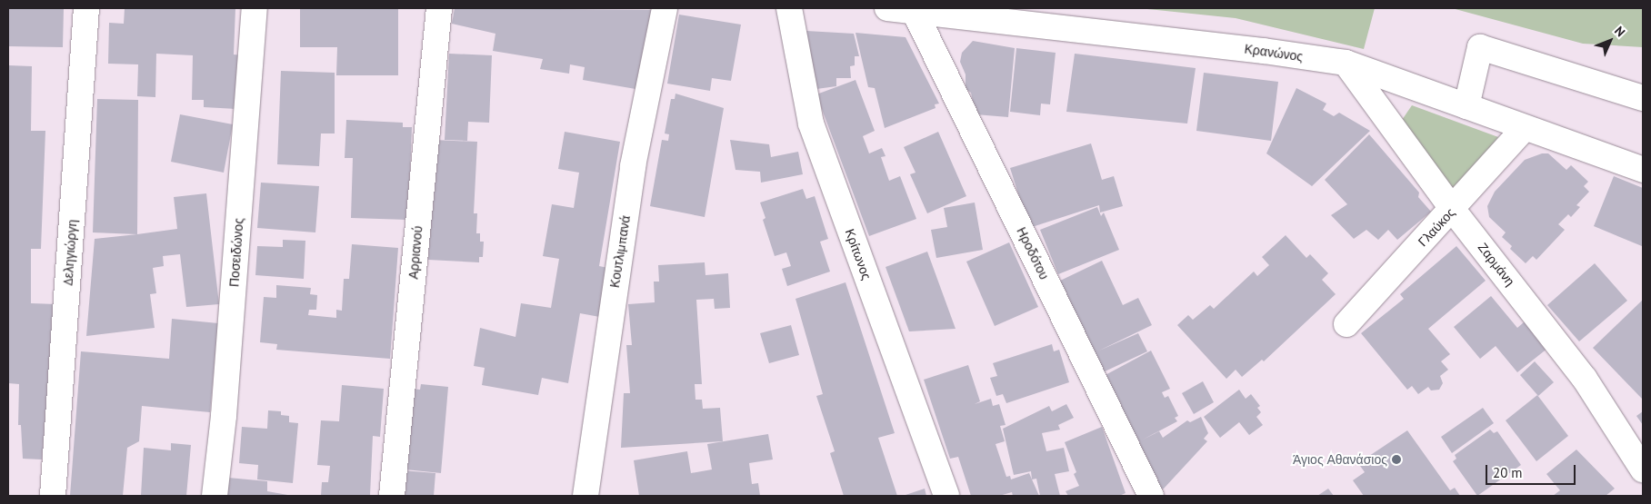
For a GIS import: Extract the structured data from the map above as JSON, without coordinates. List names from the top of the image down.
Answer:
{
  "streets": {
    "street": [
      "Κρανώνος",
      "Γλαύκος",
      "Κουτλιμπανά",
      "Δεληγιώργη",
      "Ποσειδώνος",
      "Αρριανού",
      "Ηροδότου",
      "Κρίτωνος",
      "Ζαρμάνη"
    ]
  },
  "crossings": [
    ["Κρανώνος", "Γλαύκος"],
    ["Κρανώνος", "Ηροδότου"],
    ["Κρανώνος", "Ζαρμάνη"],
    ["Γλαύκος", "Ζαρμάνη"]
  ],
  "places": ["Άγιος Αθανάσιος"],
  "scale_bar": "20 m",
  "north": "top right"
}
